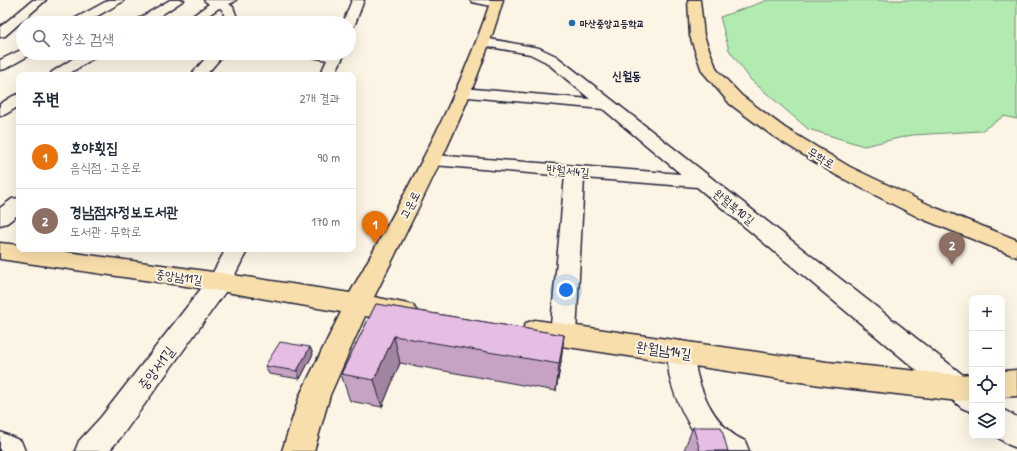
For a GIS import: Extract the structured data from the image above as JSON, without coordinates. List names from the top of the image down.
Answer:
{
  "streets": {
    "main road": [
      "무학로",
      "고운로",
      "중앙남11길",
      "완월남14길"
    ],
    "street": ["반월서4길", "완월북10길", "중앙서1길"]
  },
  "crossings": [
    ["반월서4길", "고운로"],
    ["반월서4길", "완월북10길"],
    ["고운로", "완월북10길"],
    ["고운로", "중앙남11길"],
    ["완월북10길", "완월남14길"],
    ["중앙남11길", "중앙서1길"]
  ],
  "districts": ["신월동"],
  "places": ["마산중앙고등학교"],
  "page": {
    "search": "장소 검색",
    "heading": ["주변", "2개 결과"],
    "list": [
      {
        "mark": "1",
        "name": "호야횟집",
        "note": "음식점 · 고운로",
        "value": "90 m"
      },
      {
        "mark": "2",
        "name": "경남점자정보도서관",
        "note": "도서관 · 무학로",
        "value": "170 m"
      }
    ],
    "pins": ["1", "2"],
    "map_buttons": ["+", "−"]
  }
}
